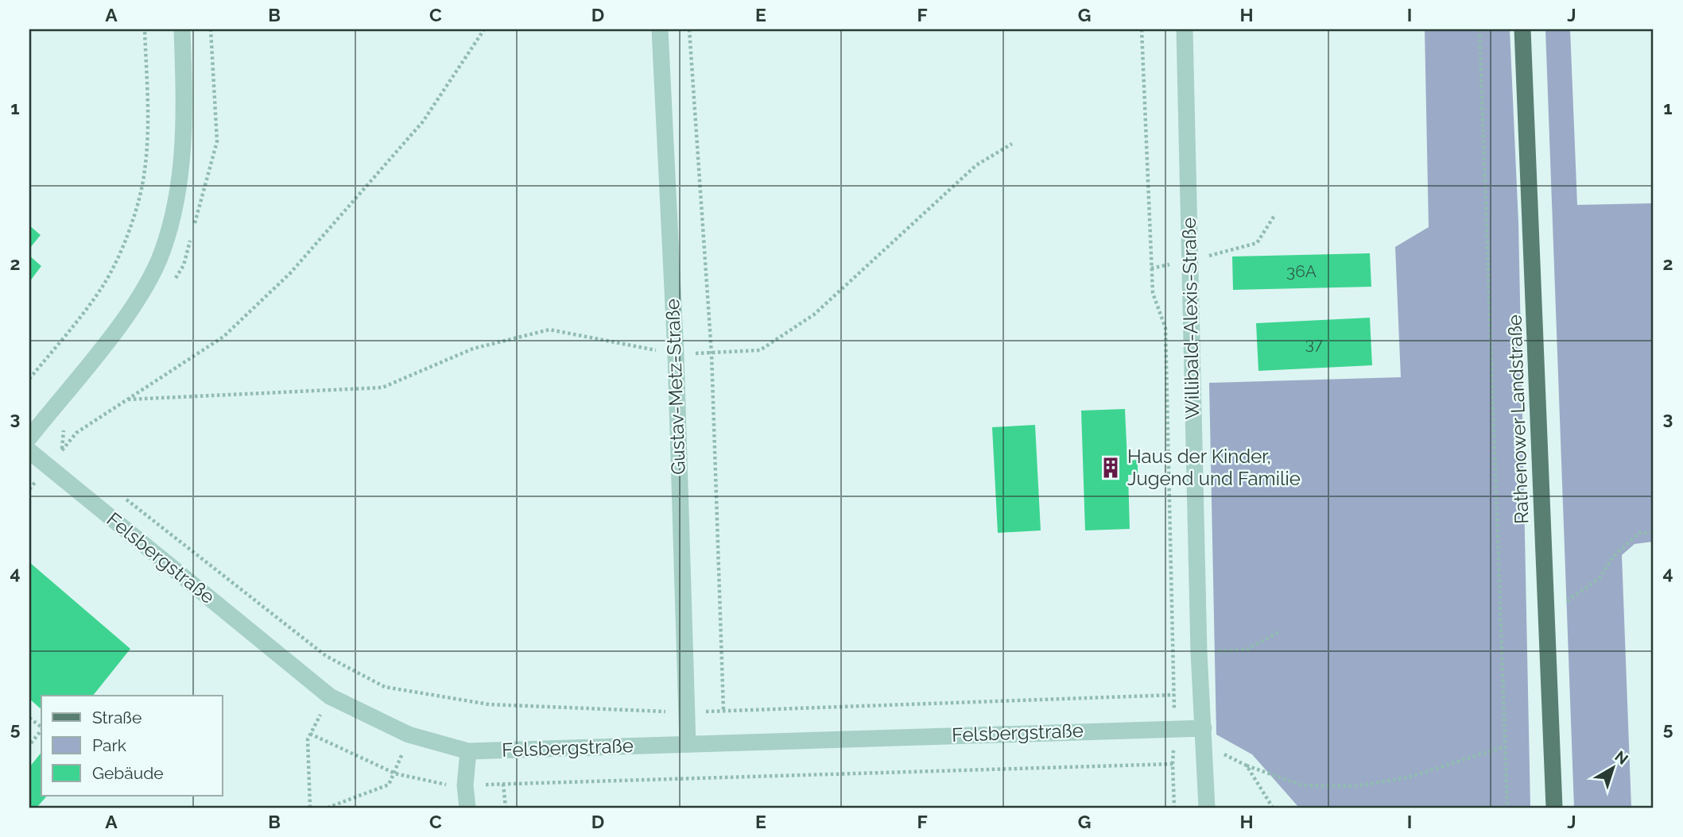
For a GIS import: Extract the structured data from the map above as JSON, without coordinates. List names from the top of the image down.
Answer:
{
  "streets": {
    "main road": ["Rathenower Landstraße"],
    "street": ["Willibald-Alexis-Straße", "Gustav-Metz-Straße", "Felsbergstraße"]
  },
  "crossings": [
    ["Willibald-Alexis-Straße", "Felsbergstraße"],
    ["Gustav-Metz-Straße", "Felsbergstraße"]
  ],
  "places": {
    "building": ["Haus der Kinder, Jugend und Familie"]
  },
  "house_numbers": ["36A", "37"],
  "legend": ["Straße", "Park", "Gebäude"],
  "north": "top right",
  "grid": {
    "columns": [
      "A",
      "B",
      "C",
      "D",
      "E",
      "F",
      "G",
      "H",
      "I",
      "J"
    ],
    "rows": [
      "1",
      "2",
      "3",
      "4",
      "5"
    ]
  }
}
